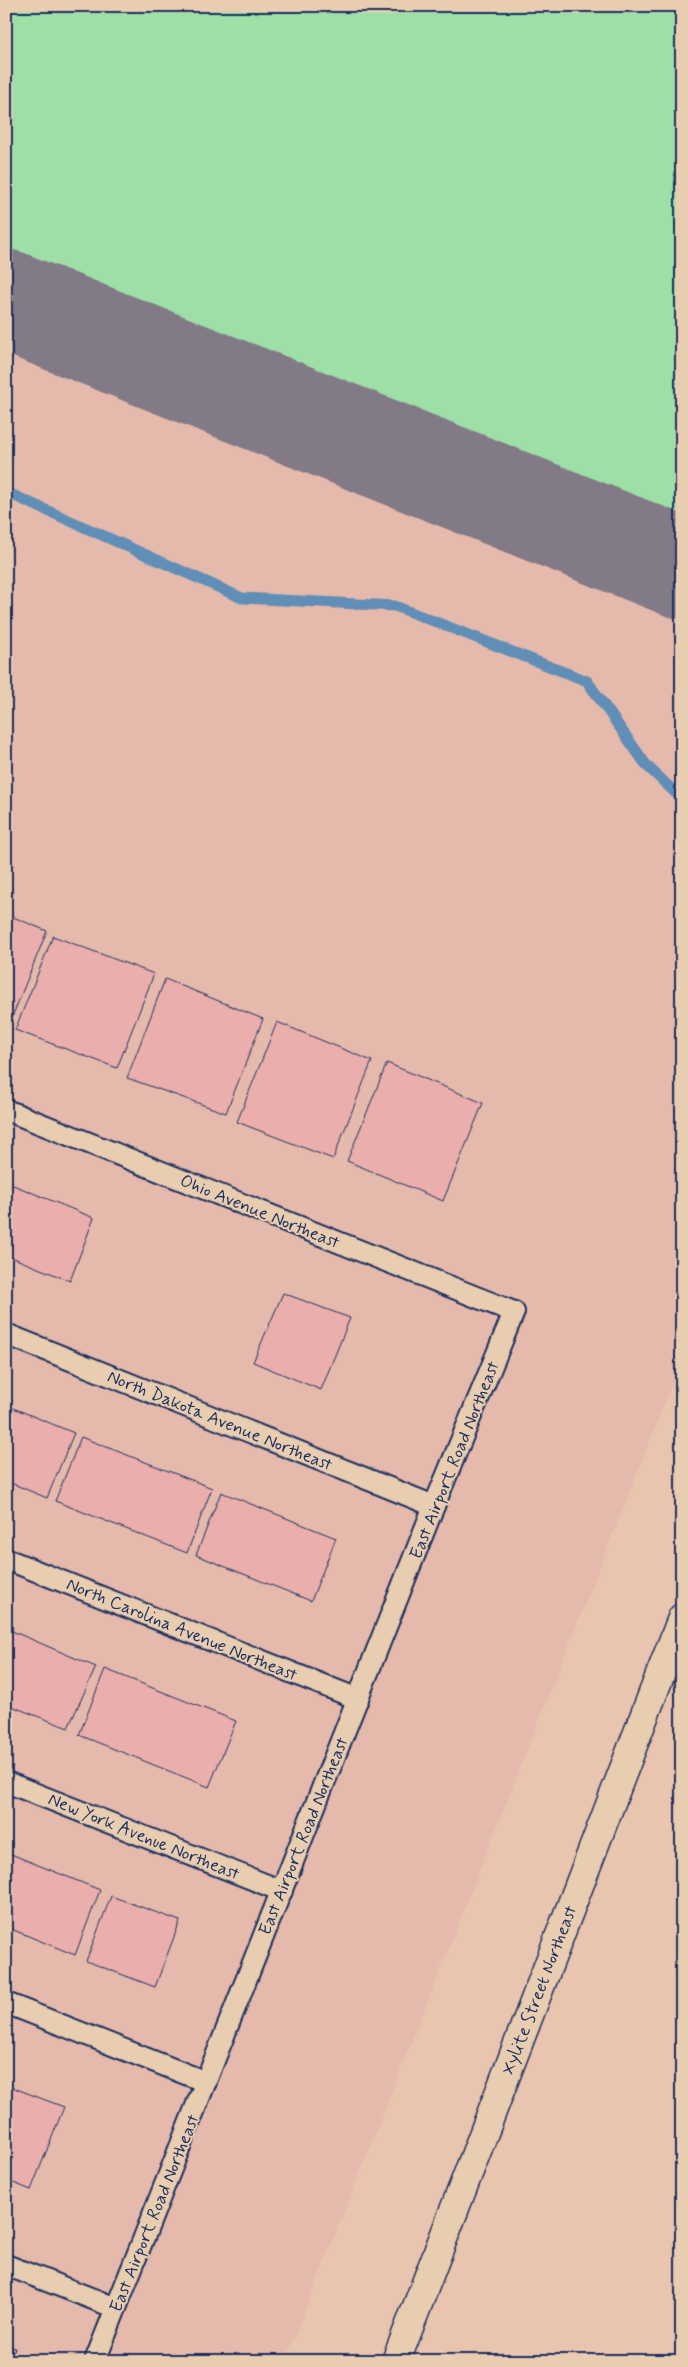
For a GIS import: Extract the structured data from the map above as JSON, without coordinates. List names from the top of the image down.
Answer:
{
  "streets": {
    "street": ["Xylite Street Northeast"],
    "lane": [
      "Ohio Avenue Northeast",
      "North Dakota Avenue Northeast",
      "East Airport Road Northeast",
      "North Carolina Avenue Northeast",
      "New York Avenue Northeast"
    ]
  },
  "crossings": [
    ["Ohio Avenue Northeast", "East Airport Road Northeast"],
    ["North Dakota Avenue Northeast", "East Airport Road Northeast"],
    ["East Airport Road Northeast", "North Carolina Avenue Northeast"],
    ["East Airport Road Northeast", "New York Avenue Northeast"]
  ]
}
